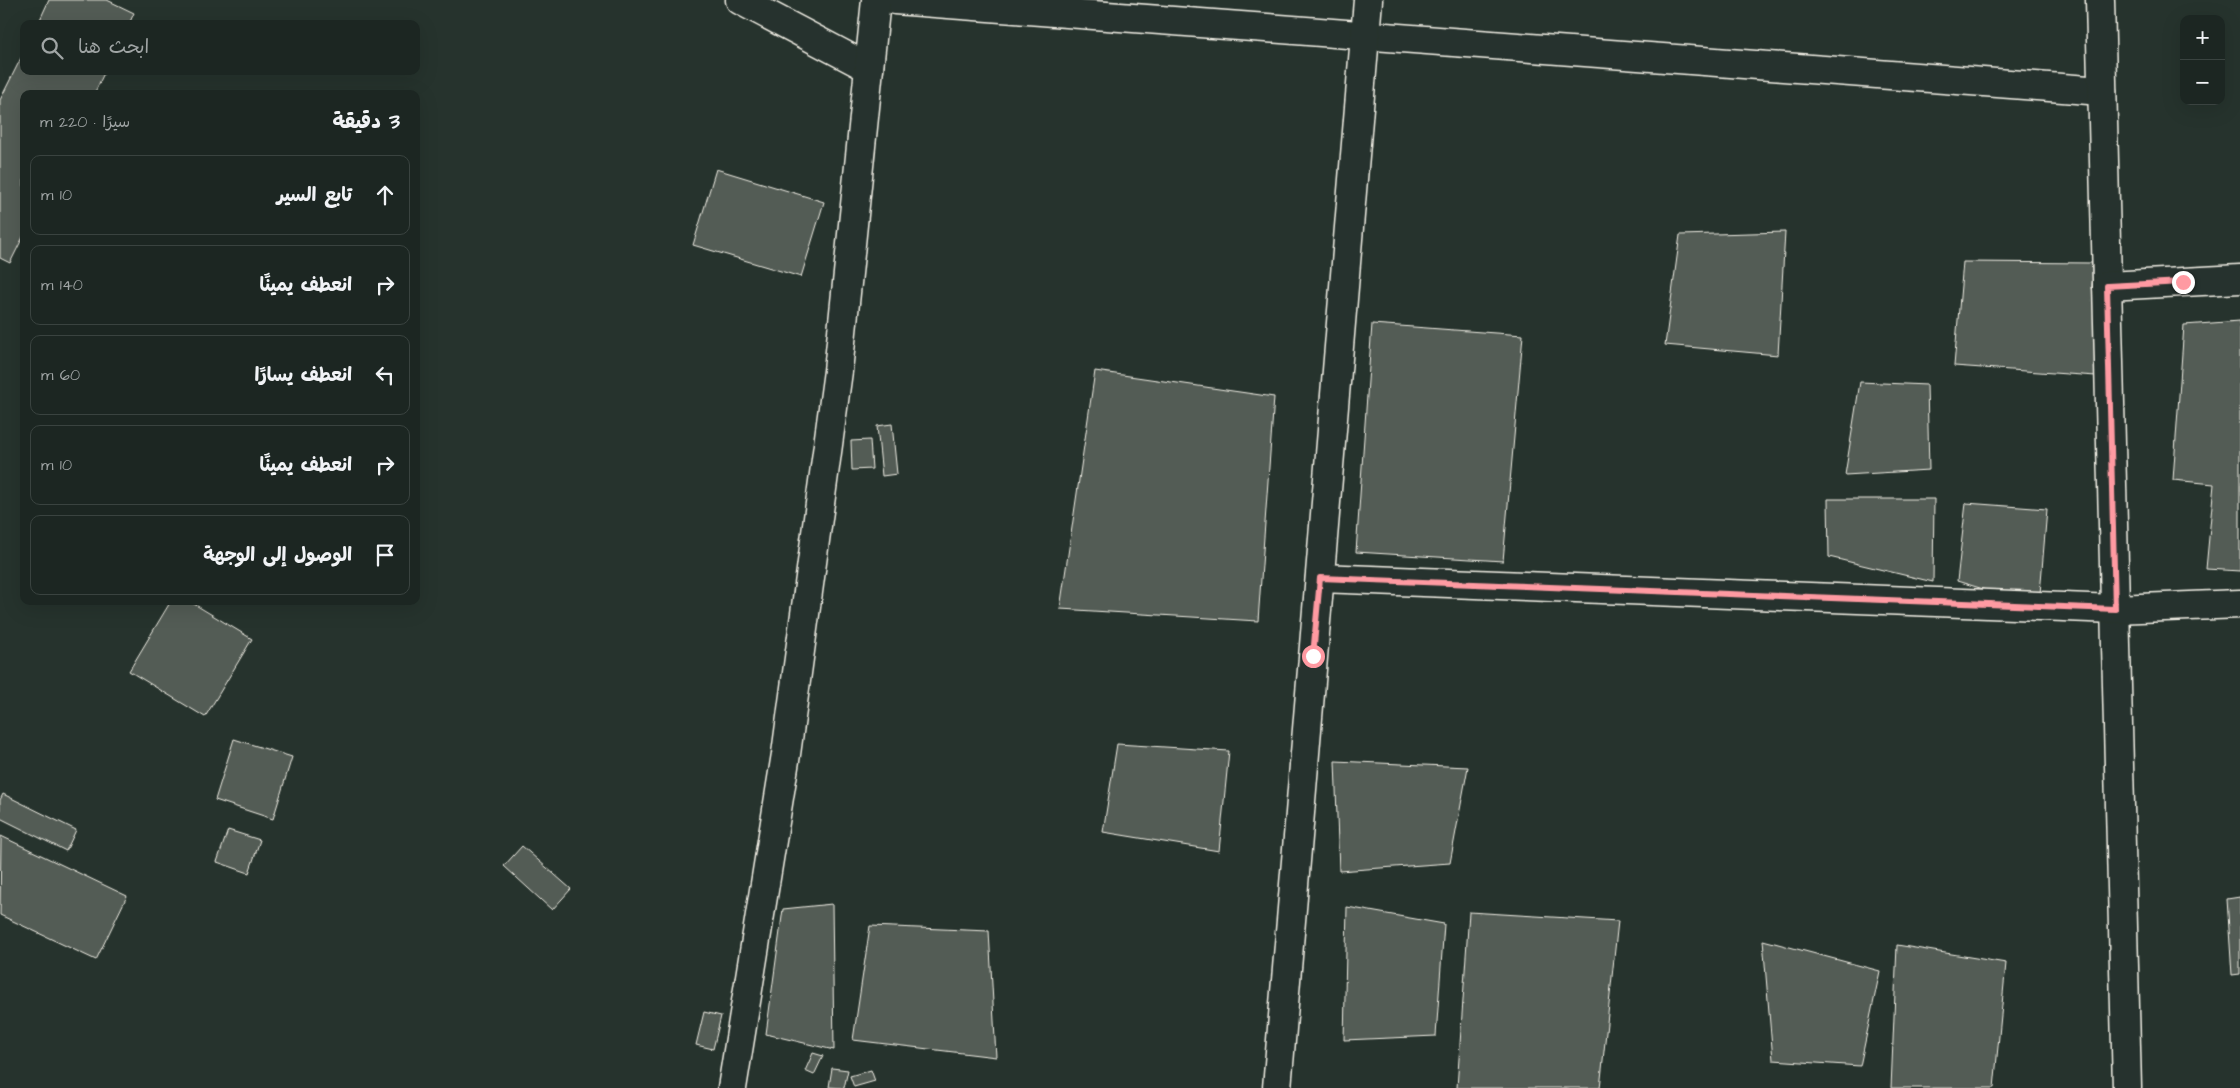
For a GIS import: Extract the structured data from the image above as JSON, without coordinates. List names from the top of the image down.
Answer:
{
  "page": {
    "map_buttons": ["+", "−"],
    "search": "ابحث هنا",
    "heading": ["3 دقيقة", "سيرًا · 220 m"],
    "list": [
      ["تابع السير", "10 m"],
      ["انعطف يمينًا", "140 m"],
      ["انعطف يسارًا", "60 m"],
      ["انعطف يمينًا", "10 m"],
      "الوصول إلى الوجهة"
    ]
  }
}
